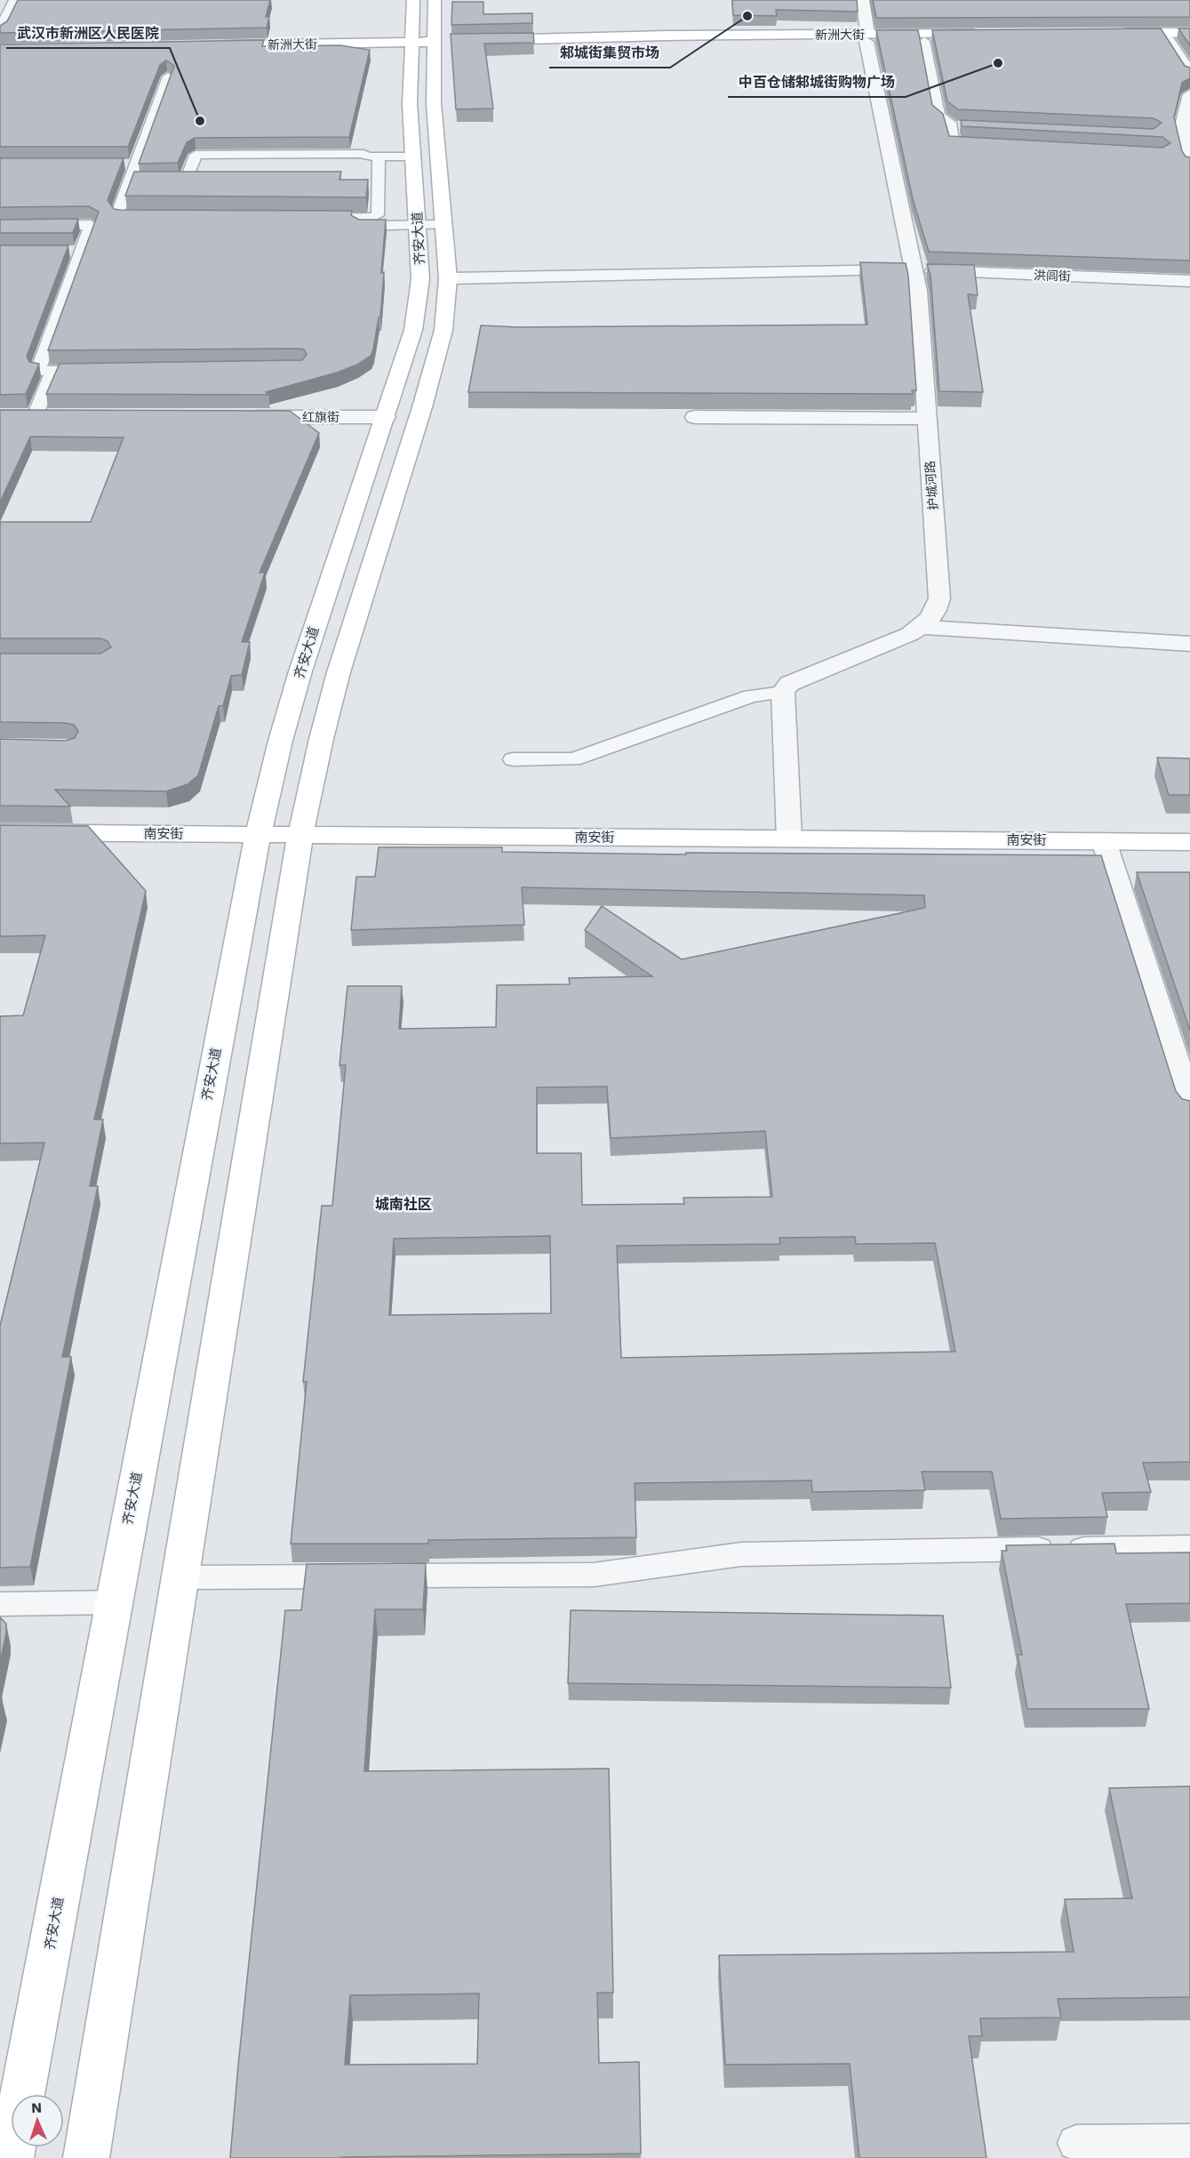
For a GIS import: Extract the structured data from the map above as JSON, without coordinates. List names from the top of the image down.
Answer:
{
  "streets": {
    "main road": ["新洲大街", "齐安大道", "南安街"],
    "street": ["洪闾街", "红旗街", "护城河路"]
  },
  "crossings": [
    ["新洲大街", "齐安大道"],
    ["新洲大街", "护城河路"],
    ["齐安大道", "洪闾街"],
    ["齐安大道", "红旗街"],
    ["齐安大道", "南安街"],
    ["洪闾街", "护城河路"]
  ],
  "districts": ["城南社区"],
  "places": ["邾城街集贸市场", "中百仓储邾城街购物广场", "武汉市新洲区人民医院"],
  "north": "top"
}
